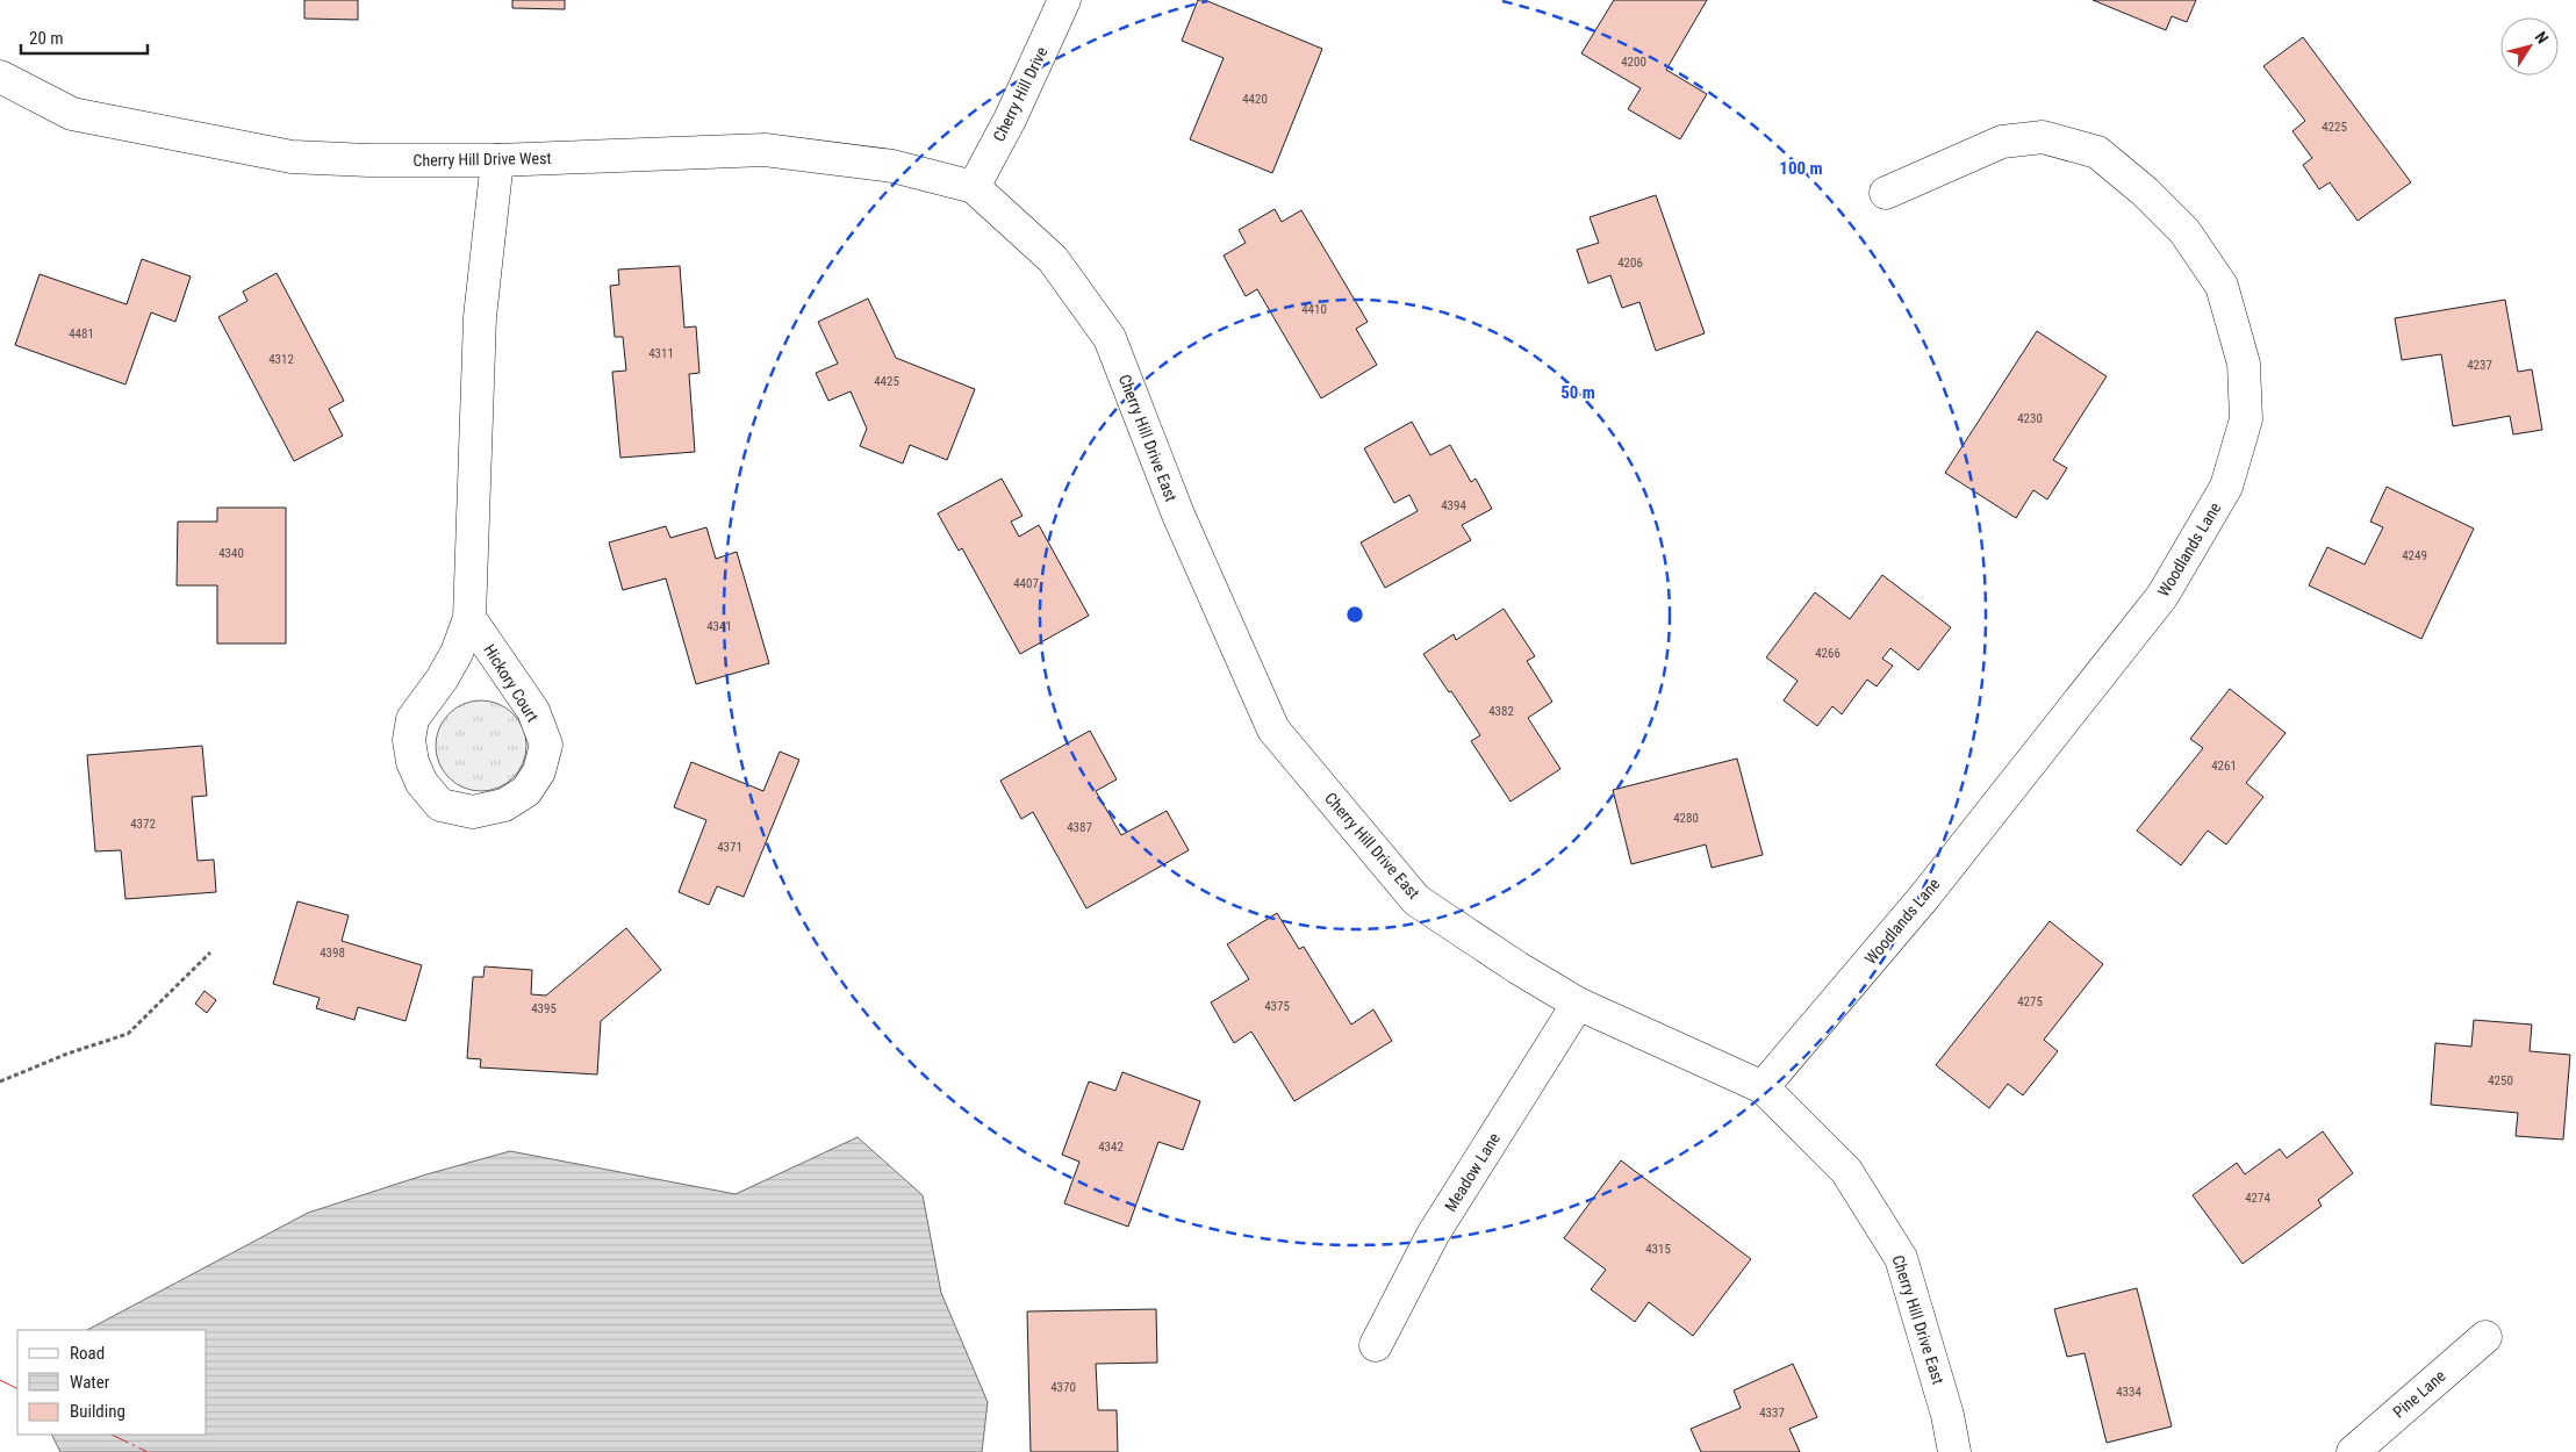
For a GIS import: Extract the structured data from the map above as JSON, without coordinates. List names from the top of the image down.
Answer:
{
  "streets": {
    "street": [
      "Cherry Hill Drive",
      "Cherry Hill Drive West",
      "Cherry Hill Drive East",
      "Woodlands Lane",
      "Hickory Court",
      "Meadow Lane",
      "Pine Lane"
    ]
  },
  "crossings": [
    ["Cherry Hill Drive", "Cherry Hill Drive West"],
    ["Cherry Hill Drive", "Cherry Hill Drive East"],
    ["Cherry Hill Drive West", "Cherry Hill Drive East"],
    ["Cherry Hill Drive West", "Hickory Court"],
    ["Cherry Hill Drive East", "Woodlands Lane"],
    ["Cherry Hill Drive East", "Meadow Lane"]
  ],
  "house_numbers": [
    "4200",
    "4420",
    "4225",
    "4206",
    "4410",
    "4481",
    "4311",
    "4312",
    "4237",
    "4425",
    "4230",
    "4394",
    "4340",
    "4249",
    "4407",
    "4341",
    "4266",
    "4382",
    "4261",
    "4280",
    "4372",
    "4387",
    "4371",
    "4398",
    "4275",
    "4375",
    "4395",
    "4250",
    "4342",
    "4274",
    "4315",
    "4370",
    "4334",
    "4337"
  ],
  "legend": ["Road", "Water", "Building"],
  "scale_bar": "20 m",
  "north": "top right",
  "rings": ["100 m", "50 m"]
}
